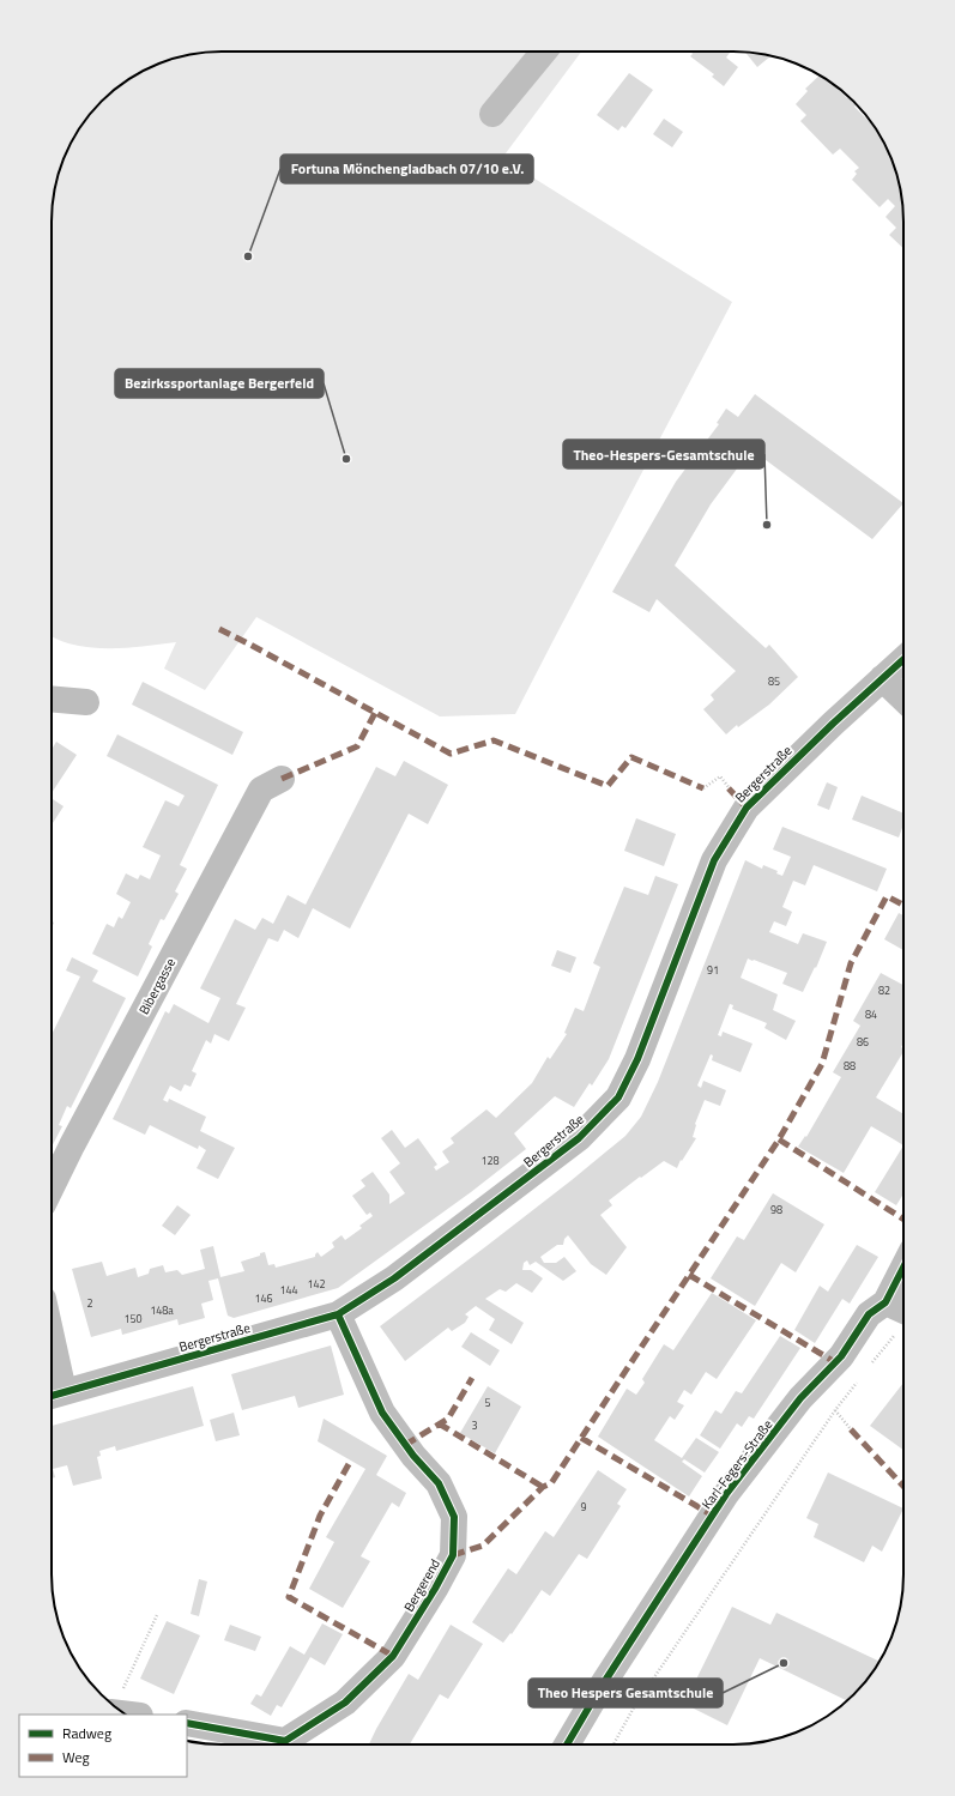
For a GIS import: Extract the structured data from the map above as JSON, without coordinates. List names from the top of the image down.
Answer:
{
  "streets": {
    "street": [
      "Bergerstraße",
      "Bibergasse",
      "Karl-Fegers-Straße",
      "Bergerend"
    ]
  },
  "crossings": [
    ["Bergerstraße", "Bergerend"]
  ],
  "places": [
    "Fortuna Mönchengladbach 07/10 e.V.",
    "Bezirkssportanlage Bergerfeld",
    "Theo-Hespers-Gesamtschule",
    "Theo Hespers Gesamtschule"
  ],
  "house_numbers": [
    "85",
    "91",
    "82",
    "84",
    "86",
    "88",
    "128",
    "98",
    "142",
    "144",
    "146",
    "2",
    "148a",
    "150",
    "5",
    "3",
    "9"
  ],
  "legend": ["Radweg", "Weg"]
}
